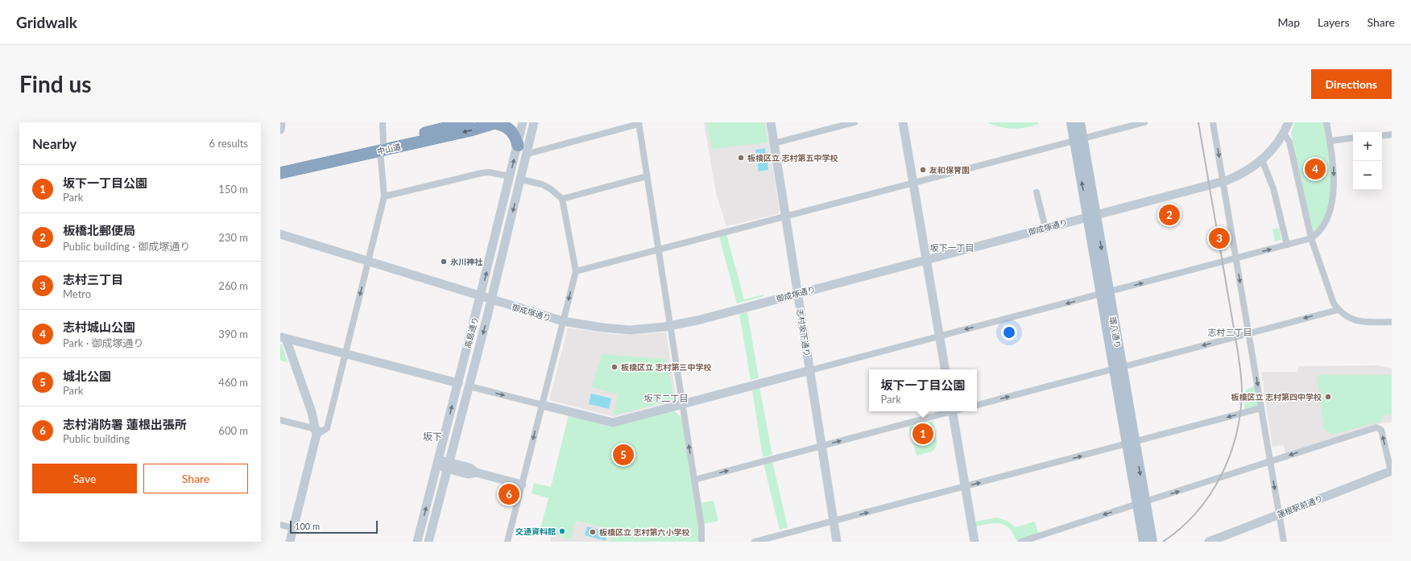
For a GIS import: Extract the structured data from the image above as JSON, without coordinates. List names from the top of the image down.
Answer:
{
  "streets": {
    "highway": ["中山道"],
    "main road": ["環八通り"],
    "street": [
      "御成塚通り",
      "高島通り",
      "志村坂下通り",
      "蓮根駅前通り"
    ]
  },
  "crossings": [
    ["御成塚通り", "高島通り"],
    ["御成塚通り", "志村坂下通り"],
    ["御成塚通り", "環八通り"]
  ],
  "districts": [
    "坂下一丁目",
    "志村三丁目",
    "坂下二丁目",
    "坂下"
  ],
  "places": [
    "板橋区立 志村第五中学校",
    "友和保育園",
    "氷川神社",
    "板橋区立 志村第三中学校",
    "板橋区立 志村第四中学校",
    "交通資料館",
    "板橋区立 志村第六小学校"
  ],
  "scale_bar": "100 m",
  "page": {
    "header": "Gridwalk",
    "nav": ["Map", "Layers", "Share"],
    "buttons": [
      "Directions",
      ["Save", "Share"]
    ],
    "title": "Find us",
    "heading": ["Nearby", "6 results"],
    "map_buttons": ["+", "−"],
    "pins": [
      "4",
      "2",
      "3",
      "1",
      "5",
      "6"
    ],
    "list": [
      {
        "mark": "1",
        "name": "坂下一丁目公園",
        "note": "Park",
        "value": "150 m"
      },
      {
        "mark": "2",
        "name": "板橋北郵便局",
        "note": "Public building · 御成塚通り",
        "value": "230 m"
      },
      {
        "mark": "3",
        "name": "志村三丁目",
        "note": "Metro",
        "value": "260 m"
      },
      {
        "mark": "4",
        "name": "志村城山公園",
        "note": "Park · 御成塚通り",
        "value": "390 m"
      },
      {
        "mark": "5",
        "name": "城北公園",
        "note": "Park",
        "value": "460 m"
      },
      {
        "mark": "6",
        "name": "志村消防署 蓮根出張所",
        "note": "Public building",
        "value": "600 m"
      }
    ],
    "popup": ["坂下一丁目公園", "Park"],
    "scale": "100 m"
  }
}
